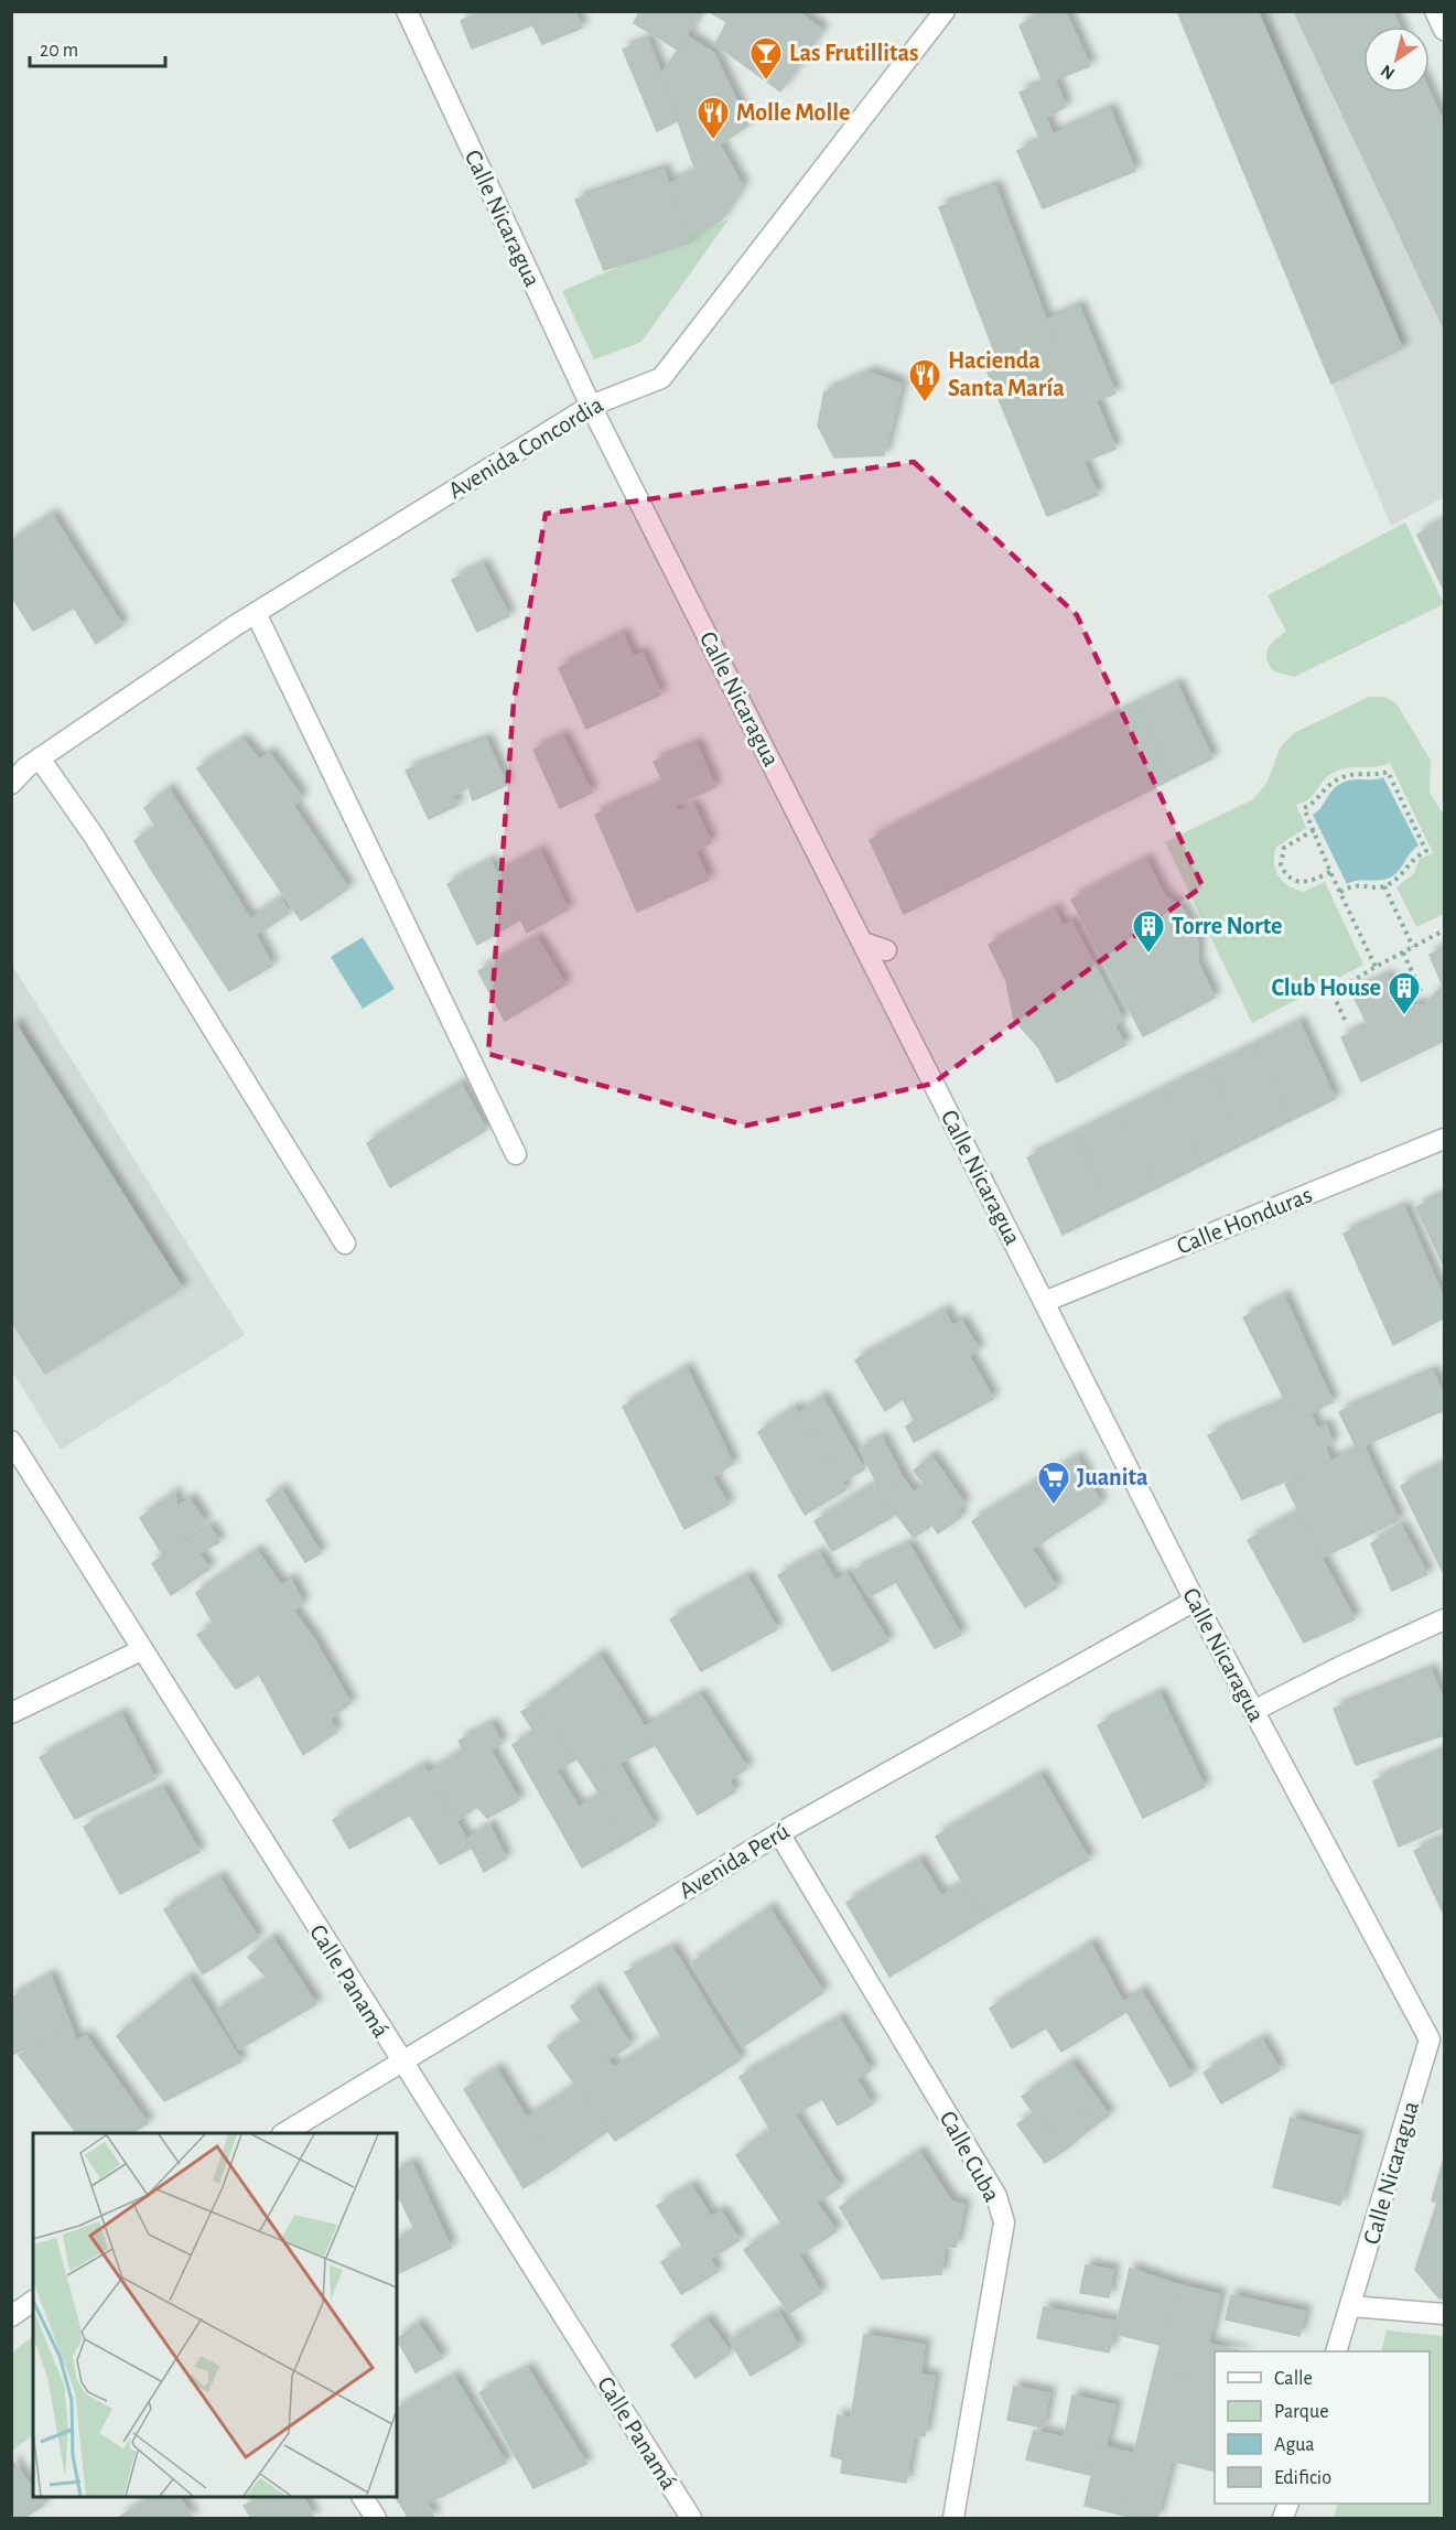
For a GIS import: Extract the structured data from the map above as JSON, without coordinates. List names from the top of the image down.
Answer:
{
  "streets": {
    "street": [
      "Calle Nicaragua",
      "Avenida Concordia",
      "Calle Honduras",
      "Avenida Perú",
      "Calle Panamá",
      "Calle Cuba"
    ]
  },
  "crossings": [
    ["Calle Nicaragua", "Avenida Concordia"],
    ["Calle Nicaragua", "Calle Honduras"],
    ["Calle Nicaragua", "Avenida Perú"],
    ["Avenida Perú", "Calle Panamá"],
    ["Avenida Perú", "Calle Cuba"]
  ],
  "places": {
    "bar": ["Las Frutillitas"],
    "restaurant": ["Molle Molle", "Hacienda Santa María"],
    "building": ["Torre Norte", "Club House"],
    "supermarket": ["Juanita"]
  },
  "legend": [
    "Calle",
    "Parque",
    "Agua",
    "Edificio"
  ],
  "scale_bar": "20 m",
  "north": "bottom left"
}
